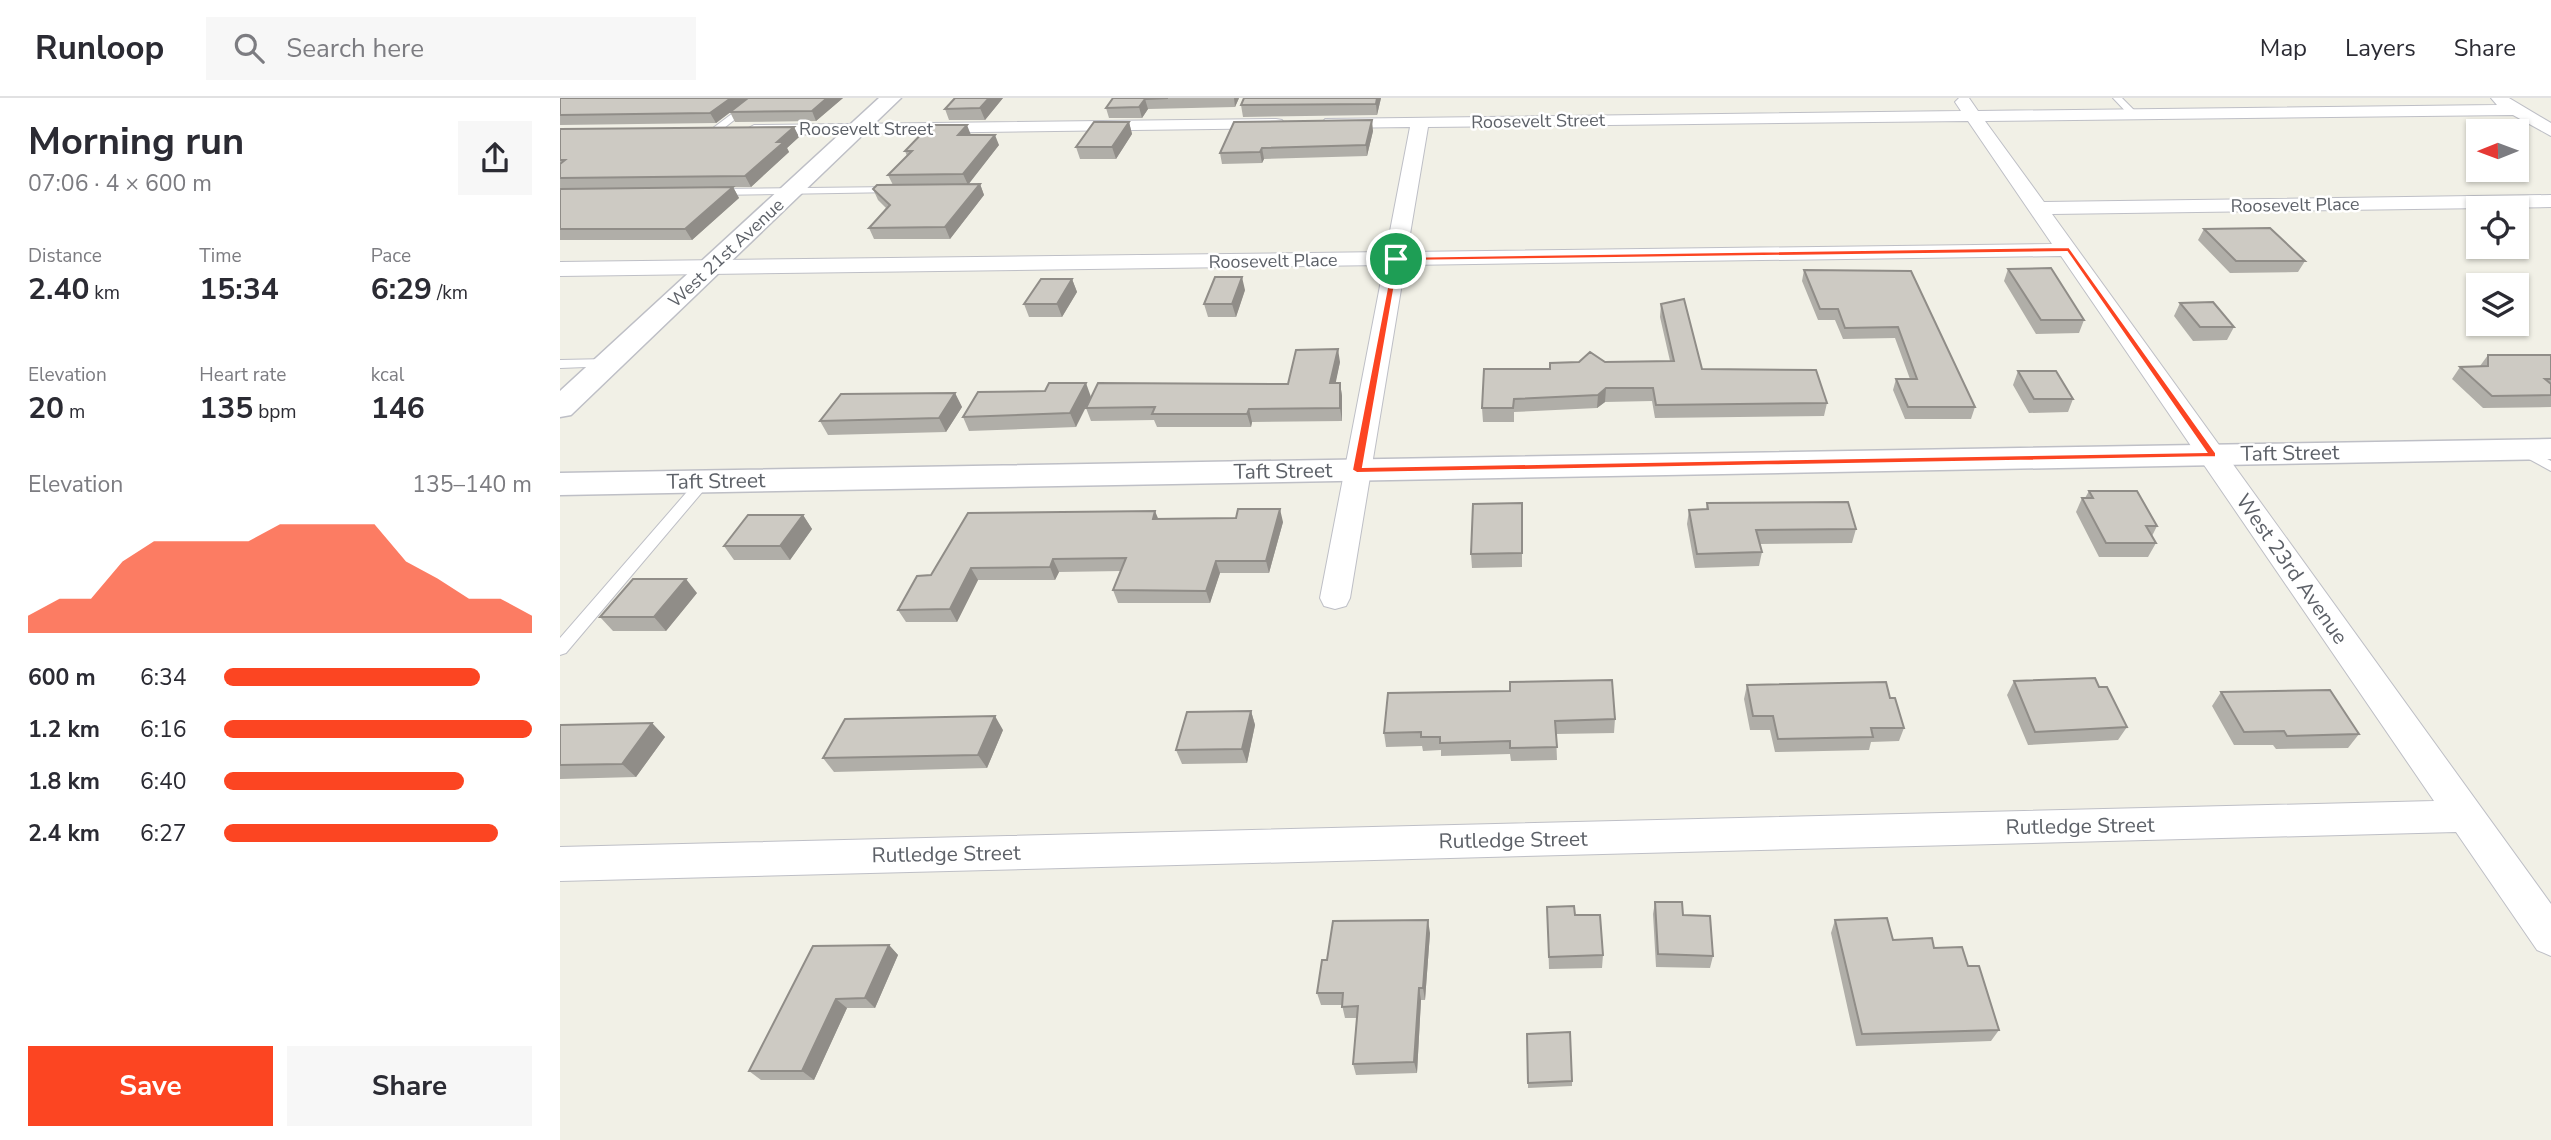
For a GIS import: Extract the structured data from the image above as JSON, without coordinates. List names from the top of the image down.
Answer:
{
  "streets": {
    "street": [
      "Roosevelt Street",
      "Roosevelt Place",
      "West 21st Avenue",
      "Taft Street",
      "West 23rd Avenue",
      "Rutledge Street"
    ]
  },
  "crossings": [
    ["Roosevelt Street", "West 21st Avenue"],
    ["Roosevelt Street", "West 23rd Avenue"],
    ["Roosevelt Place", "West 21st Avenue"],
    ["Roosevelt Place", "West 23rd Avenue"],
    ["Taft Street", "West 23rd Avenue"],
    ["West 23rd Avenue", "Rutledge Street"]
  ],
  "north": "left",
  "page": {
    "header": "Runloop",
    "search": "Search here",
    "nav": ["Map", "Layers", "Share"],
    "heading": ["Morning run", "07:06 · 4 × 600 m"],
    "stats": [
      ["Distance", "2.40 km"],
      ["Time", "15:34"],
      ["Pace", "6:29 /km"],
      ["Elevation", "20 m"],
      ["Heart rate", "135 bpm"],
      ["kcal", "146"]
    ],
    "chart": ["Elevation", "135–140 m"],
    "list": [
      {
        "name": "600 m",
        "note": "6:34"
      },
      {
        "name": "1.2 km",
        "note": "6:16"
      },
      {
        "name": "1.8 km",
        "note": "6:40"
      },
      {
        "name": "2.4 km",
        "note": "6:27"
      }
    ],
    "buttons": ["Save", "Share"]
  }
}
